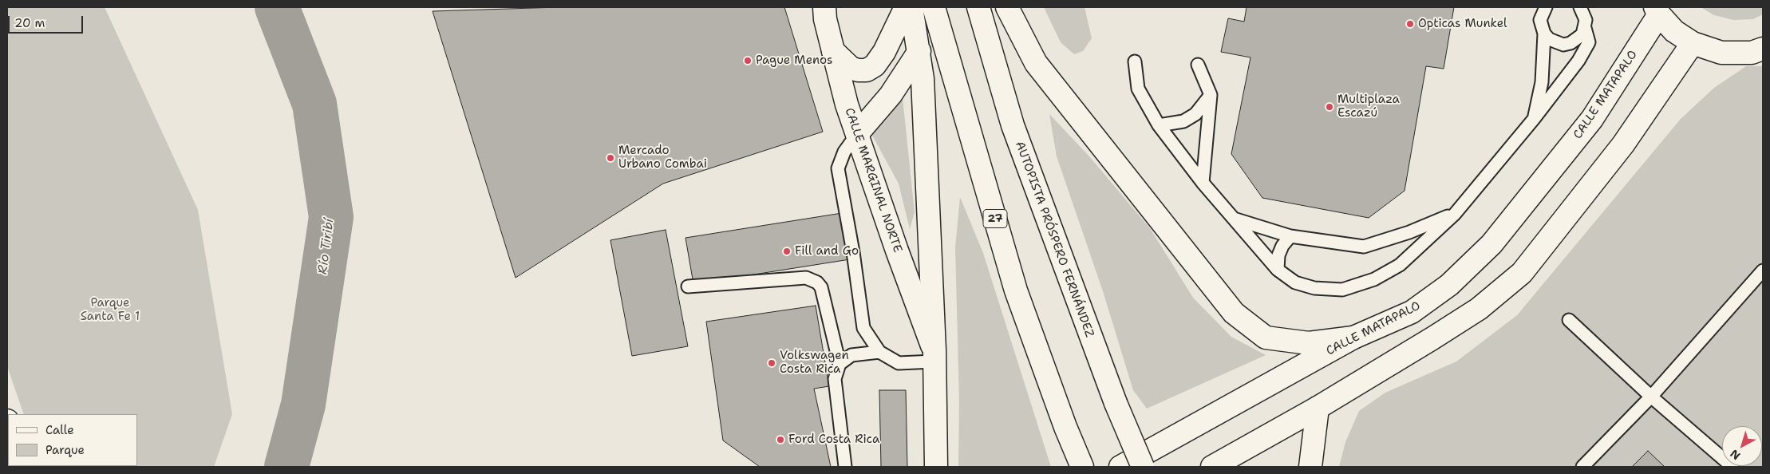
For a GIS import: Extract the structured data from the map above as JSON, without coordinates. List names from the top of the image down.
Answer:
{
  "streets": {
    "main road": [
      "CALLE MATAPALO",
      "CALLE MARGINAL NORTE",
      "27",
      "AUTOPISTA PRÓSPERO FERNÁNDEZ"
    ]
  },
  "water": ["Río Tiribí"],
  "parks": ["Parque Santa Fe 1"],
  "places": [
    "Opticas Munkel",
    "Pague Menos",
    "Multiplaza Escazú",
    "Mercado Urbano Combai",
    "Fill and Go",
    "Volkswagen Costa Rica",
    "Ford Costa Rica"
  ],
  "legend": ["Calle", "Parque"],
  "scale_bar": "20 m",
  "north": "bottom left"
}
